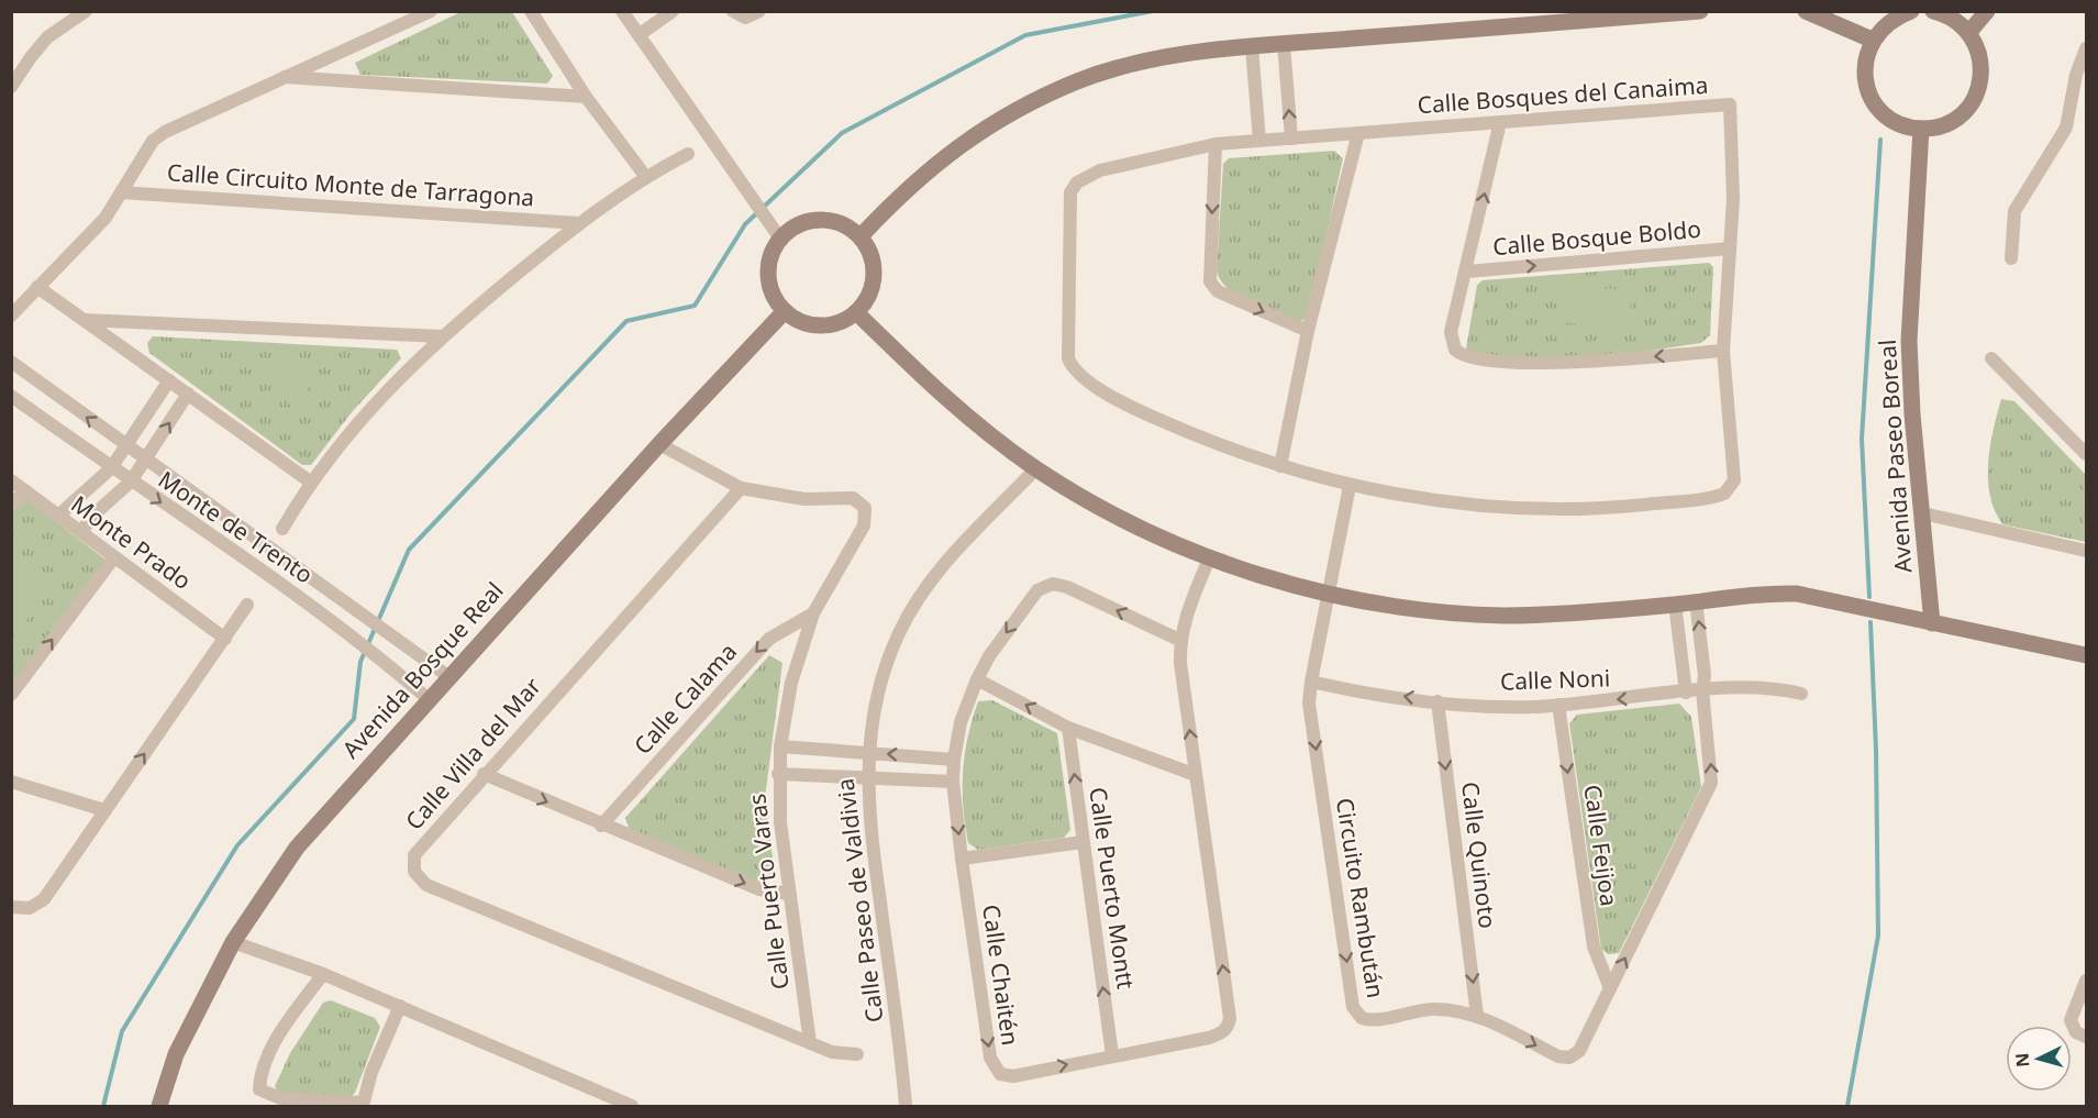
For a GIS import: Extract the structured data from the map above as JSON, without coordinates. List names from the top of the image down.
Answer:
{
  "streets": {
    "street": [
      "Calle Bosques del Canaima",
      "Calle Circuito Monte de Tarragona",
      "Calle Bosque Boldo",
      "Avenida Paseo Boreal",
      "Monte de Trento",
      "Monte Prado",
      "Avenida Bosque Real",
      "Calle Noni",
      "Calle Calama",
      "Calle Villa del Mar",
      "Calle Feijoa",
      "Calle Quinoto",
      "Calle Puerto Montt",
      "Calle Puerto Varas",
      "Circuito Rambután",
      "Calle Paseo de Valdivia",
      "Calle Chaitén"
    ]
  },
  "crossings": [
    ["Calle Bosques del Canaima", "Calle Bosque Boldo"],
    ["Calle Bosques del Canaima", "Circuito Rambután"],
    ["Monte de Trento", "Avenida Bosque Real"],
    ["Avenida Bosque Real", "Calle Puerto Varas"],
    ["Calle Noni", "Calle Feijoa"],
    ["Calle Noni", "Calle Quinoto"],
    ["Calle Noni", "Circuito Rambután"],
    ["Calle Calama", "Calle Puerto Varas"],
    ["Calle Villa del Mar", "Calle Puerto Varas"],
    ["Calle Feijoa", "Circuito Rambután"],
    ["Calle Quinoto", "Circuito Rambután"],
    ["Calle Puerto Montt", "Calle Chaitén"]
  ],
  "one_way": [
    "Calle Calama",
    "Calle Feijoa",
    "Calle Quinoto",
    "Calle Puerto Montt"
  ],
  "north": "left"
}
